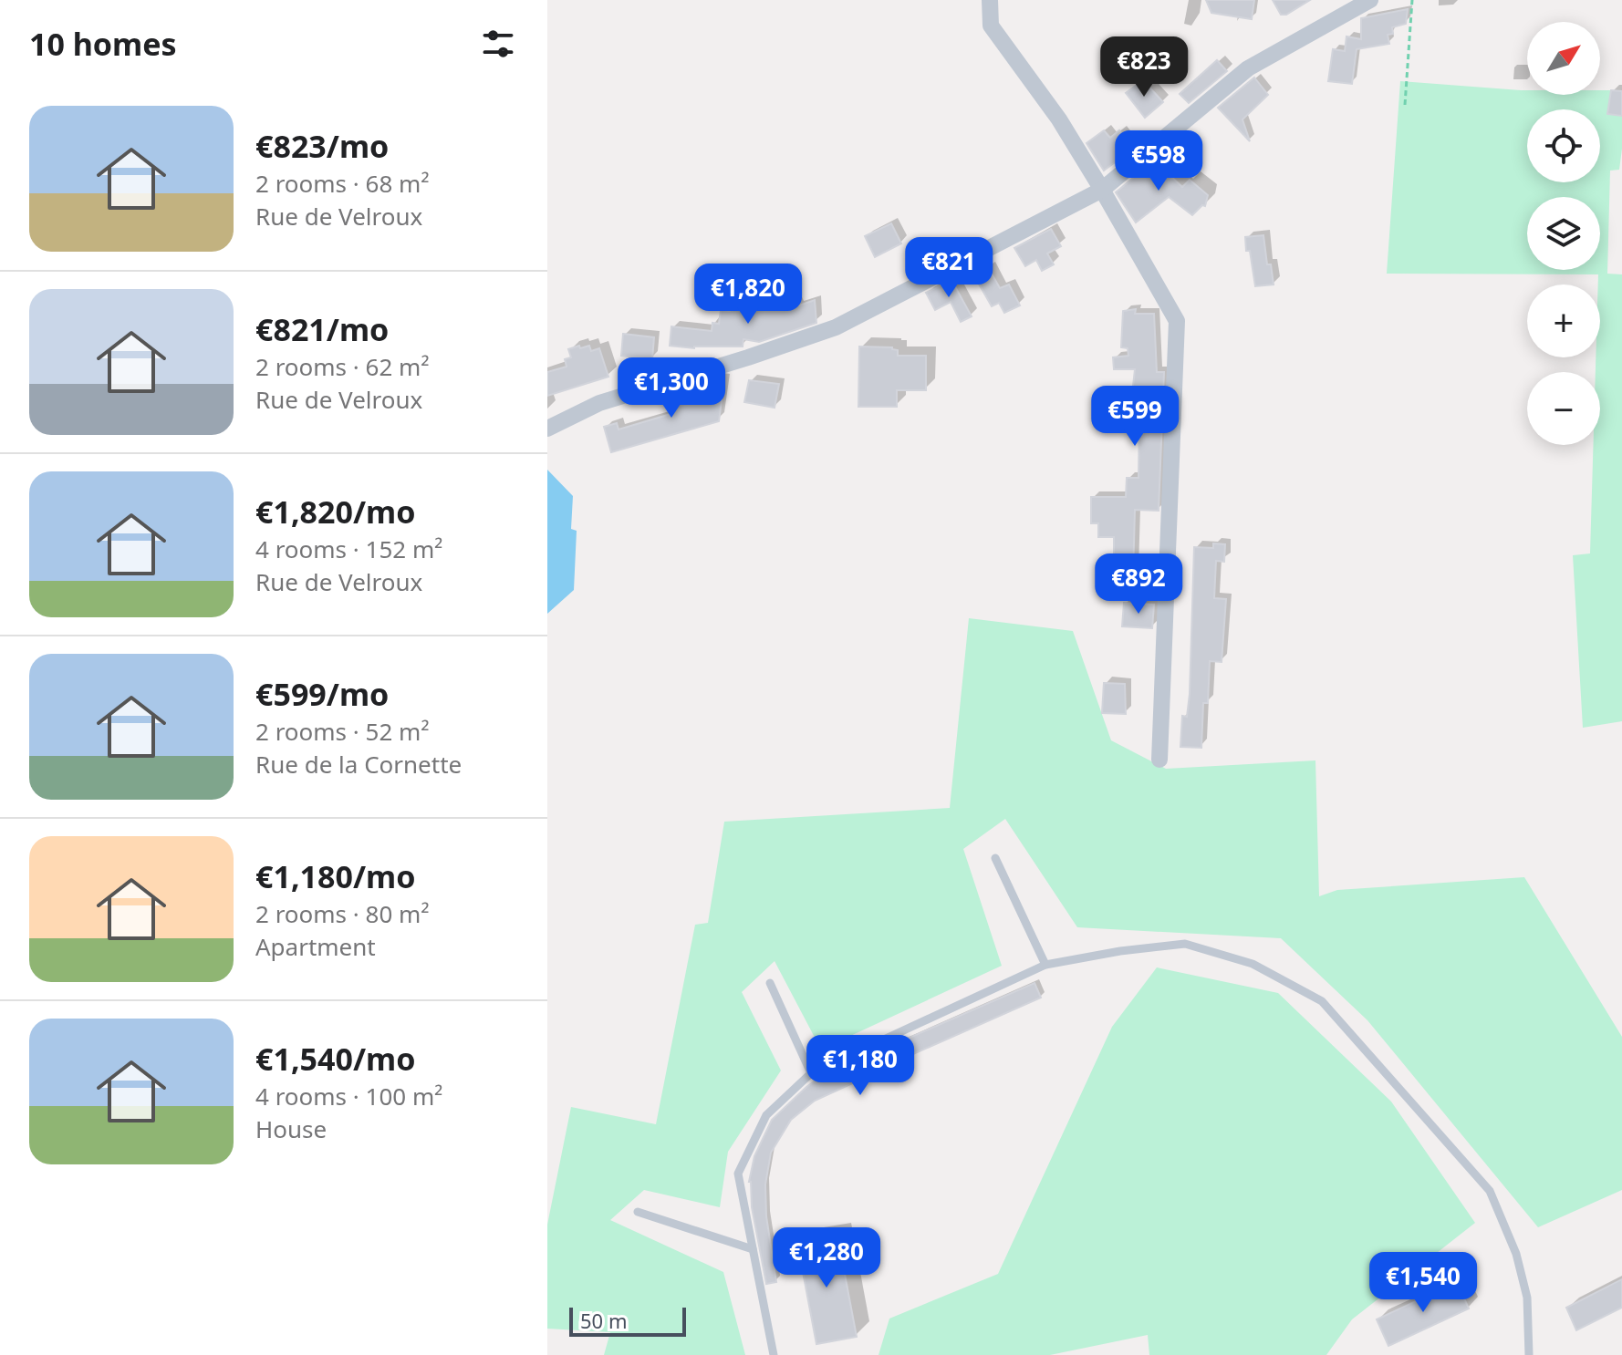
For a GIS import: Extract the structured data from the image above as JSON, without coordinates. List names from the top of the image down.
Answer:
{
  "scale_bar": "50 m",
  "north": "top right",
  "page": {
    "heading": "10 homes",
    "map_buttons": ["+", "−"],
    "price": [
      "€823",
      "€598",
      "€821",
      "€1,820",
      "€1,300",
      "€599",
      "€892",
      "€1,180",
      "€1,280",
      "€1,540"
    ],
    "list": [
      {
        "name": "€823/mo",
        "note": "2 rooms · 68 m² · Rue de Velroux"
      },
      {
        "name": "€821/mo",
        "note": "2 rooms · 62 m² · Rue de Velroux"
      },
      {
        "name": "€1,820/mo",
        "note": "4 rooms · 152 m² · Rue de Velroux"
      },
      {
        "name": "€599/mo",
        "note": "2 rooms · 52 m² · Rue de la Cornette"
      },
      {
        "name": "€1,180/mo",
        "note": "2 rooms · 80 m² · Apartment"
      },
      {
        "name": "€1,540/mo",
        "note": "4 rooms · 100 m² · House"
      }
    ],
    "scale": "50 m"
  }
}
